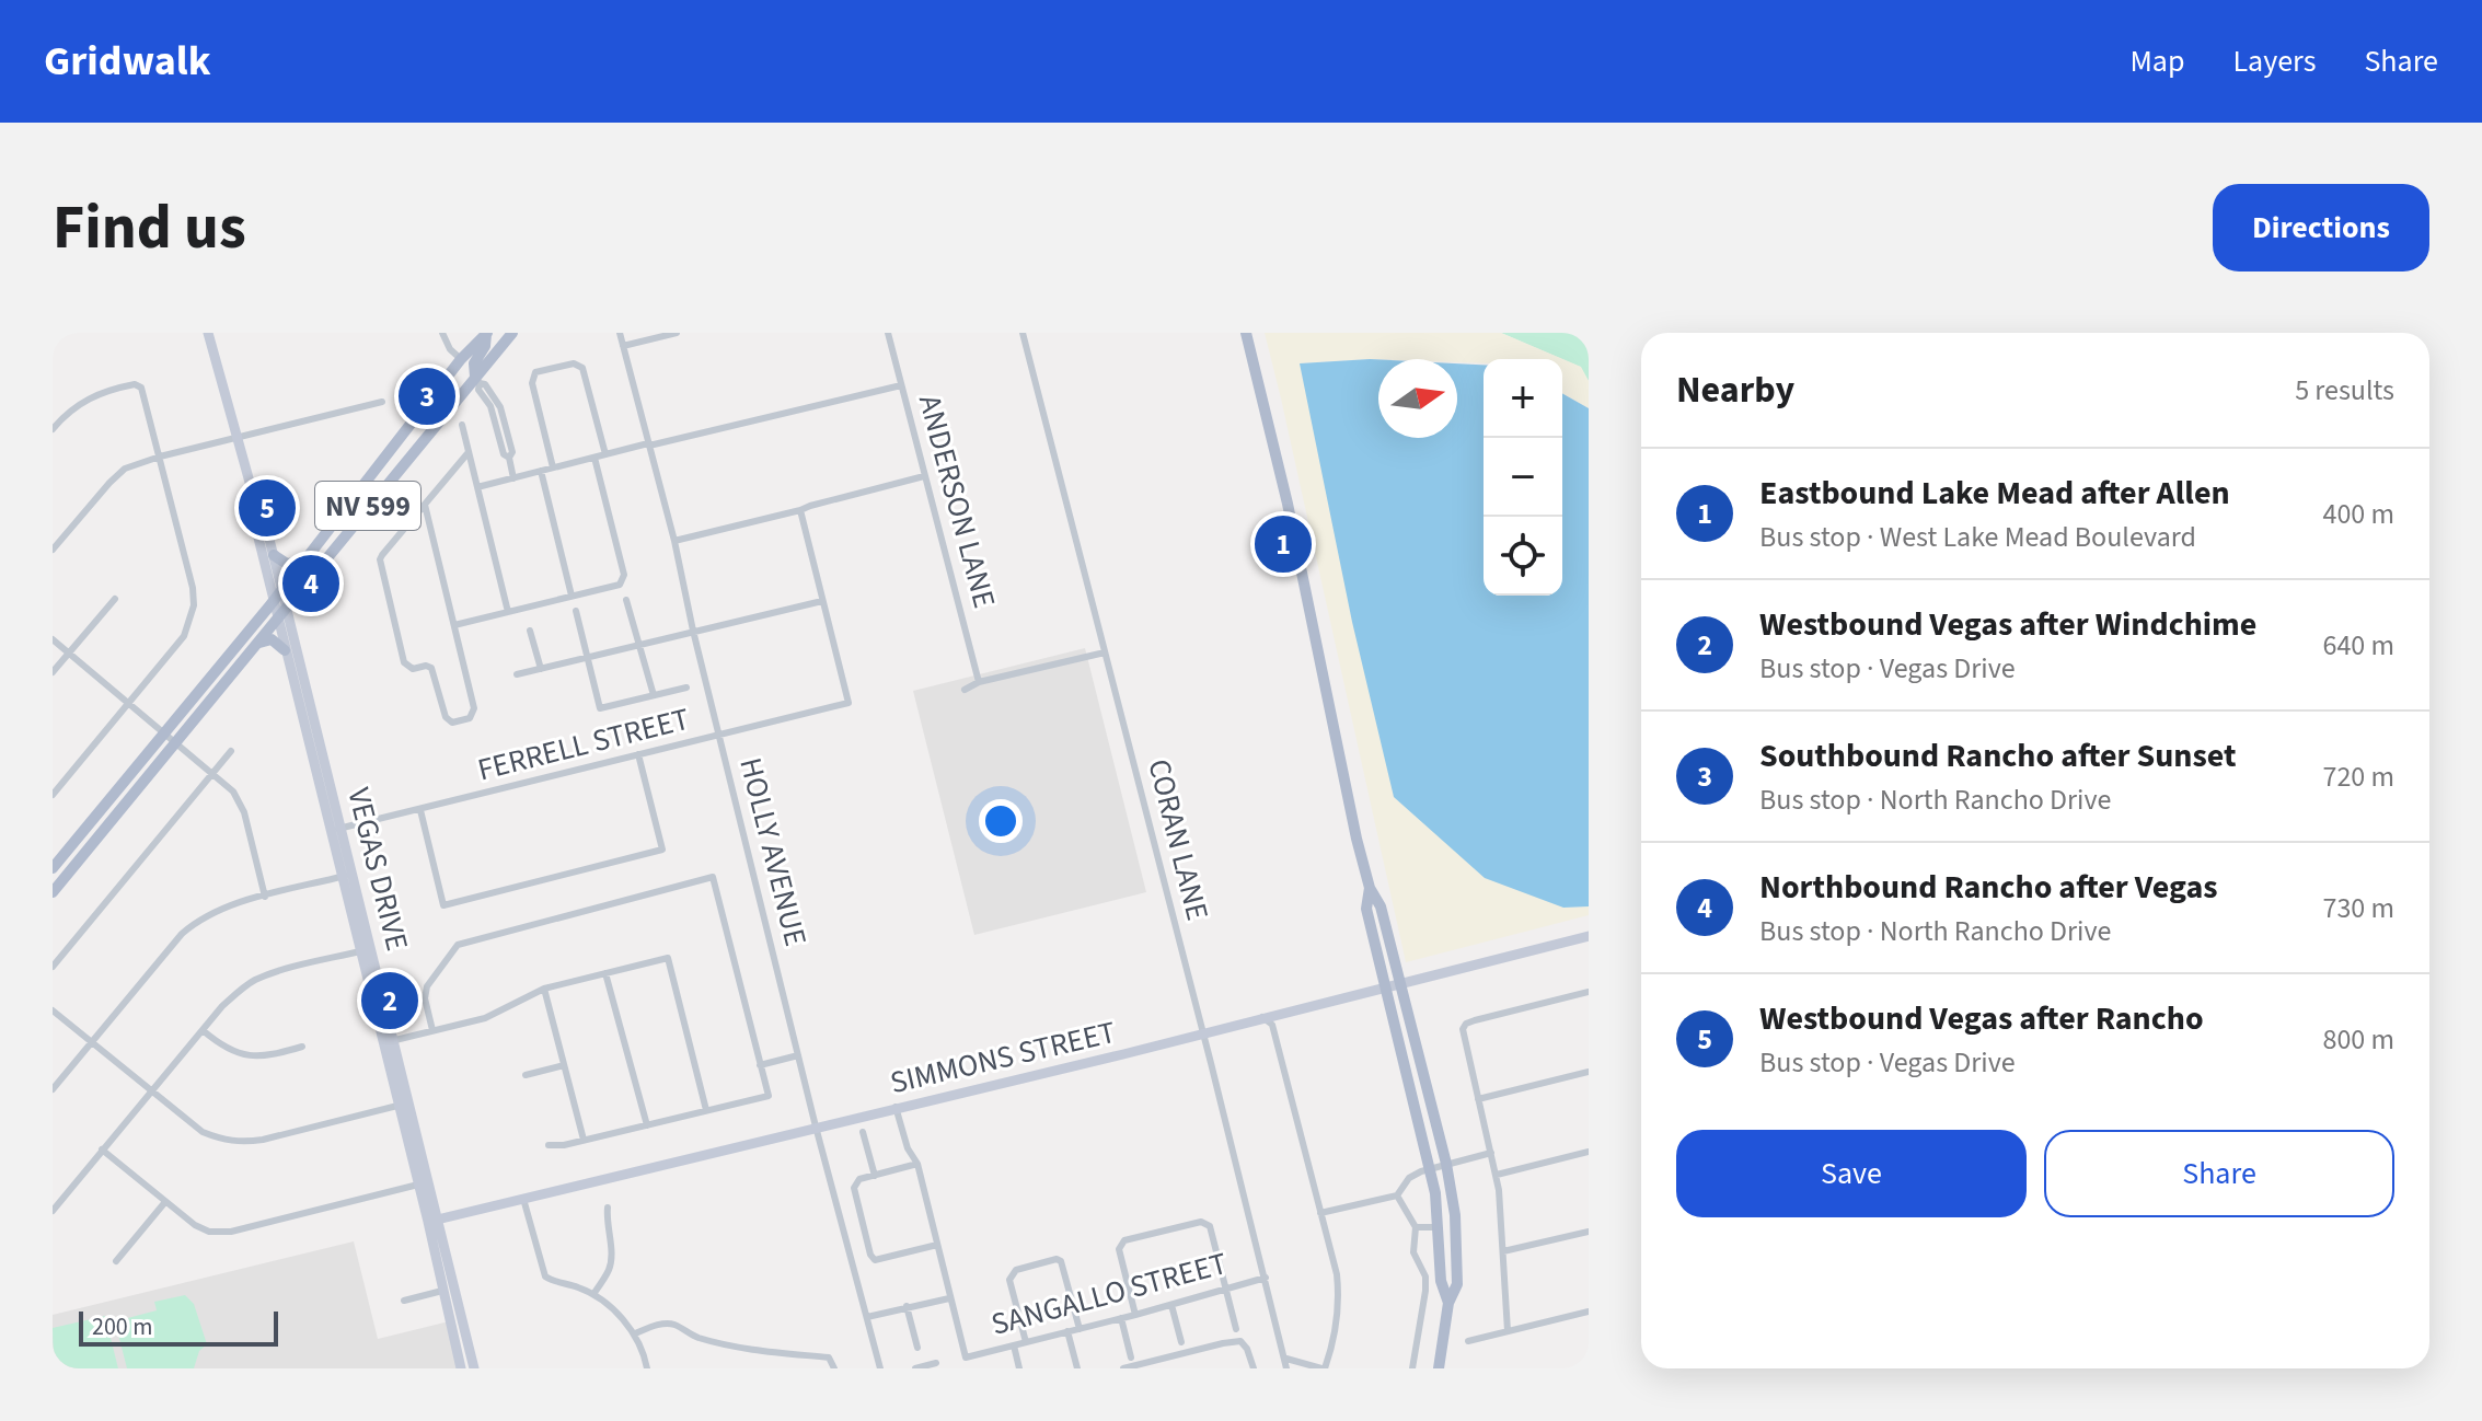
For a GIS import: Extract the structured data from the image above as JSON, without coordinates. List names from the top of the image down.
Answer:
{
  "streets": {
    "main road": ["NV 599", "VEGAS DRIVE", "SIMMONS STREET"],
    "street": [
      "ANDERSON LANE",
      "FERRELL STREET",
      "CORAN LANE",
      "HOLLY AVENUE",
      "SANGALLO STREET"
    ]
  },
  "crossings": [
    ["NV 599", "VEGAS DRIVE"],
    ["FERRELL STREET", "HOLLY AVENUE"],
    ["FERRELL STREET", "VEGAS DRIVE"],
    ["CORAN LANE", "SIMMONS STREET"],
    ["CORAN LANE", "SANGALLO STREET"],
    ["HOLLY AVENUE", "SIMMONS STREET"],
    ["VEGAS DRIVE", "SIMMONS STREET"]
  ],
  "scale_bar": "200 m",
  "north": "right",
  "page": {
    "header": "Gridwalk",
    "nav": ["Map", "Layers", "Share"],
    "buttons": [
      "Directions",
      ["Save", "Share"]
    ],
    "title": "Find us",
    "heading": ["Nearby", "5 results"],
    "map_buttons": ["+", "−"],
    "pins": [
      "3",
      "5",
      "1",
      "4",
      "2"
    ],
    "list": [
      {
        "mark": "1",
        "name": "Eastbound Lake Mead after Allen",
        "note": "Bus stop · West Lake Mead Boulevard",
        "value": "400 m"
      },
      {
        "mark": "2",
        "name": "Westbound Vegas after Windchime",
        "note": "Bus stop · Vegas Drive",
        "value": "640 m"
      },
      {
        "mark": "3",
        "name": "Southbound Rancho after Sunset",
        "note": "Bus stop · North Rancho Drive",
        "value": "720 m"
      },
      {
        "mark": "4",
        "name": "Northbound Rancho after Vegas",
        "note": "Bus stop · North Rancho Drive",
        "value": "730 m"
      },
      {
        "mark": "5",
        "name": "Westbound Vegas after Rancho",
        "note": "Bus stop · Vegas Drive",
        "value": "800 m"
      }
    ],
    "scale": "200 m"
  }
}
